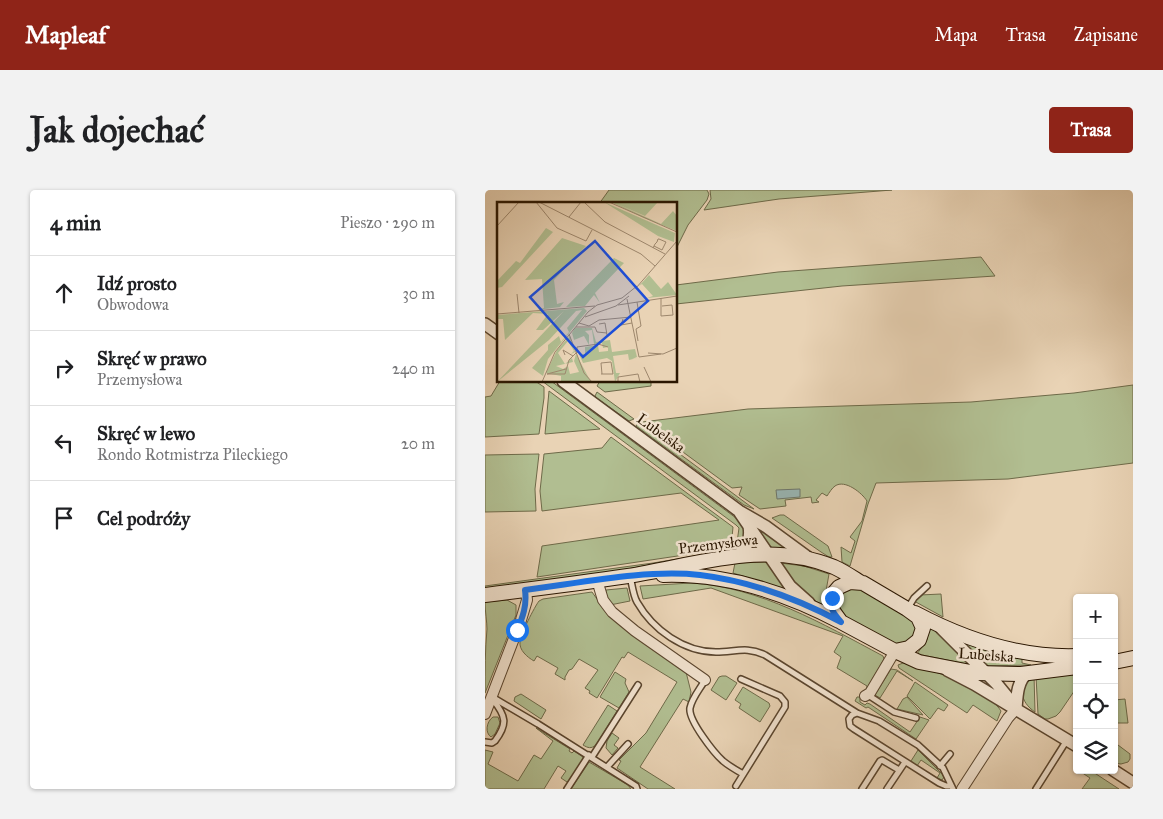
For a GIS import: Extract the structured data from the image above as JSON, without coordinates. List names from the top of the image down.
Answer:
{
  "streets": {
    "main road": ["Lubelska", "Przemysłowa"]
  },
  "crossings": [
    ["Lubelska", "Przemysłowa"]
  ],
  "page": {
    "header": "Mapleaf",
    "nav": ["Mapa", "Trasa", "Zapisane"],
    "buttons": "Trasa",
    "title": "Jak dojechać",
    "heading": ["4 min", "Pieszo · 290 m"],
    "list": [
      ["Idź prosto", "Obwodowa", "30 m"],
      ["Skręć w prawo", "Przemysłowa", "240 m"],
      ["Skręć w lewo", "Rondo Rotmistrza Pileckiego", "20 m"],
      "Cel podróży"
    ],
    "map_buttons": ["+", "−"]
  }
}
